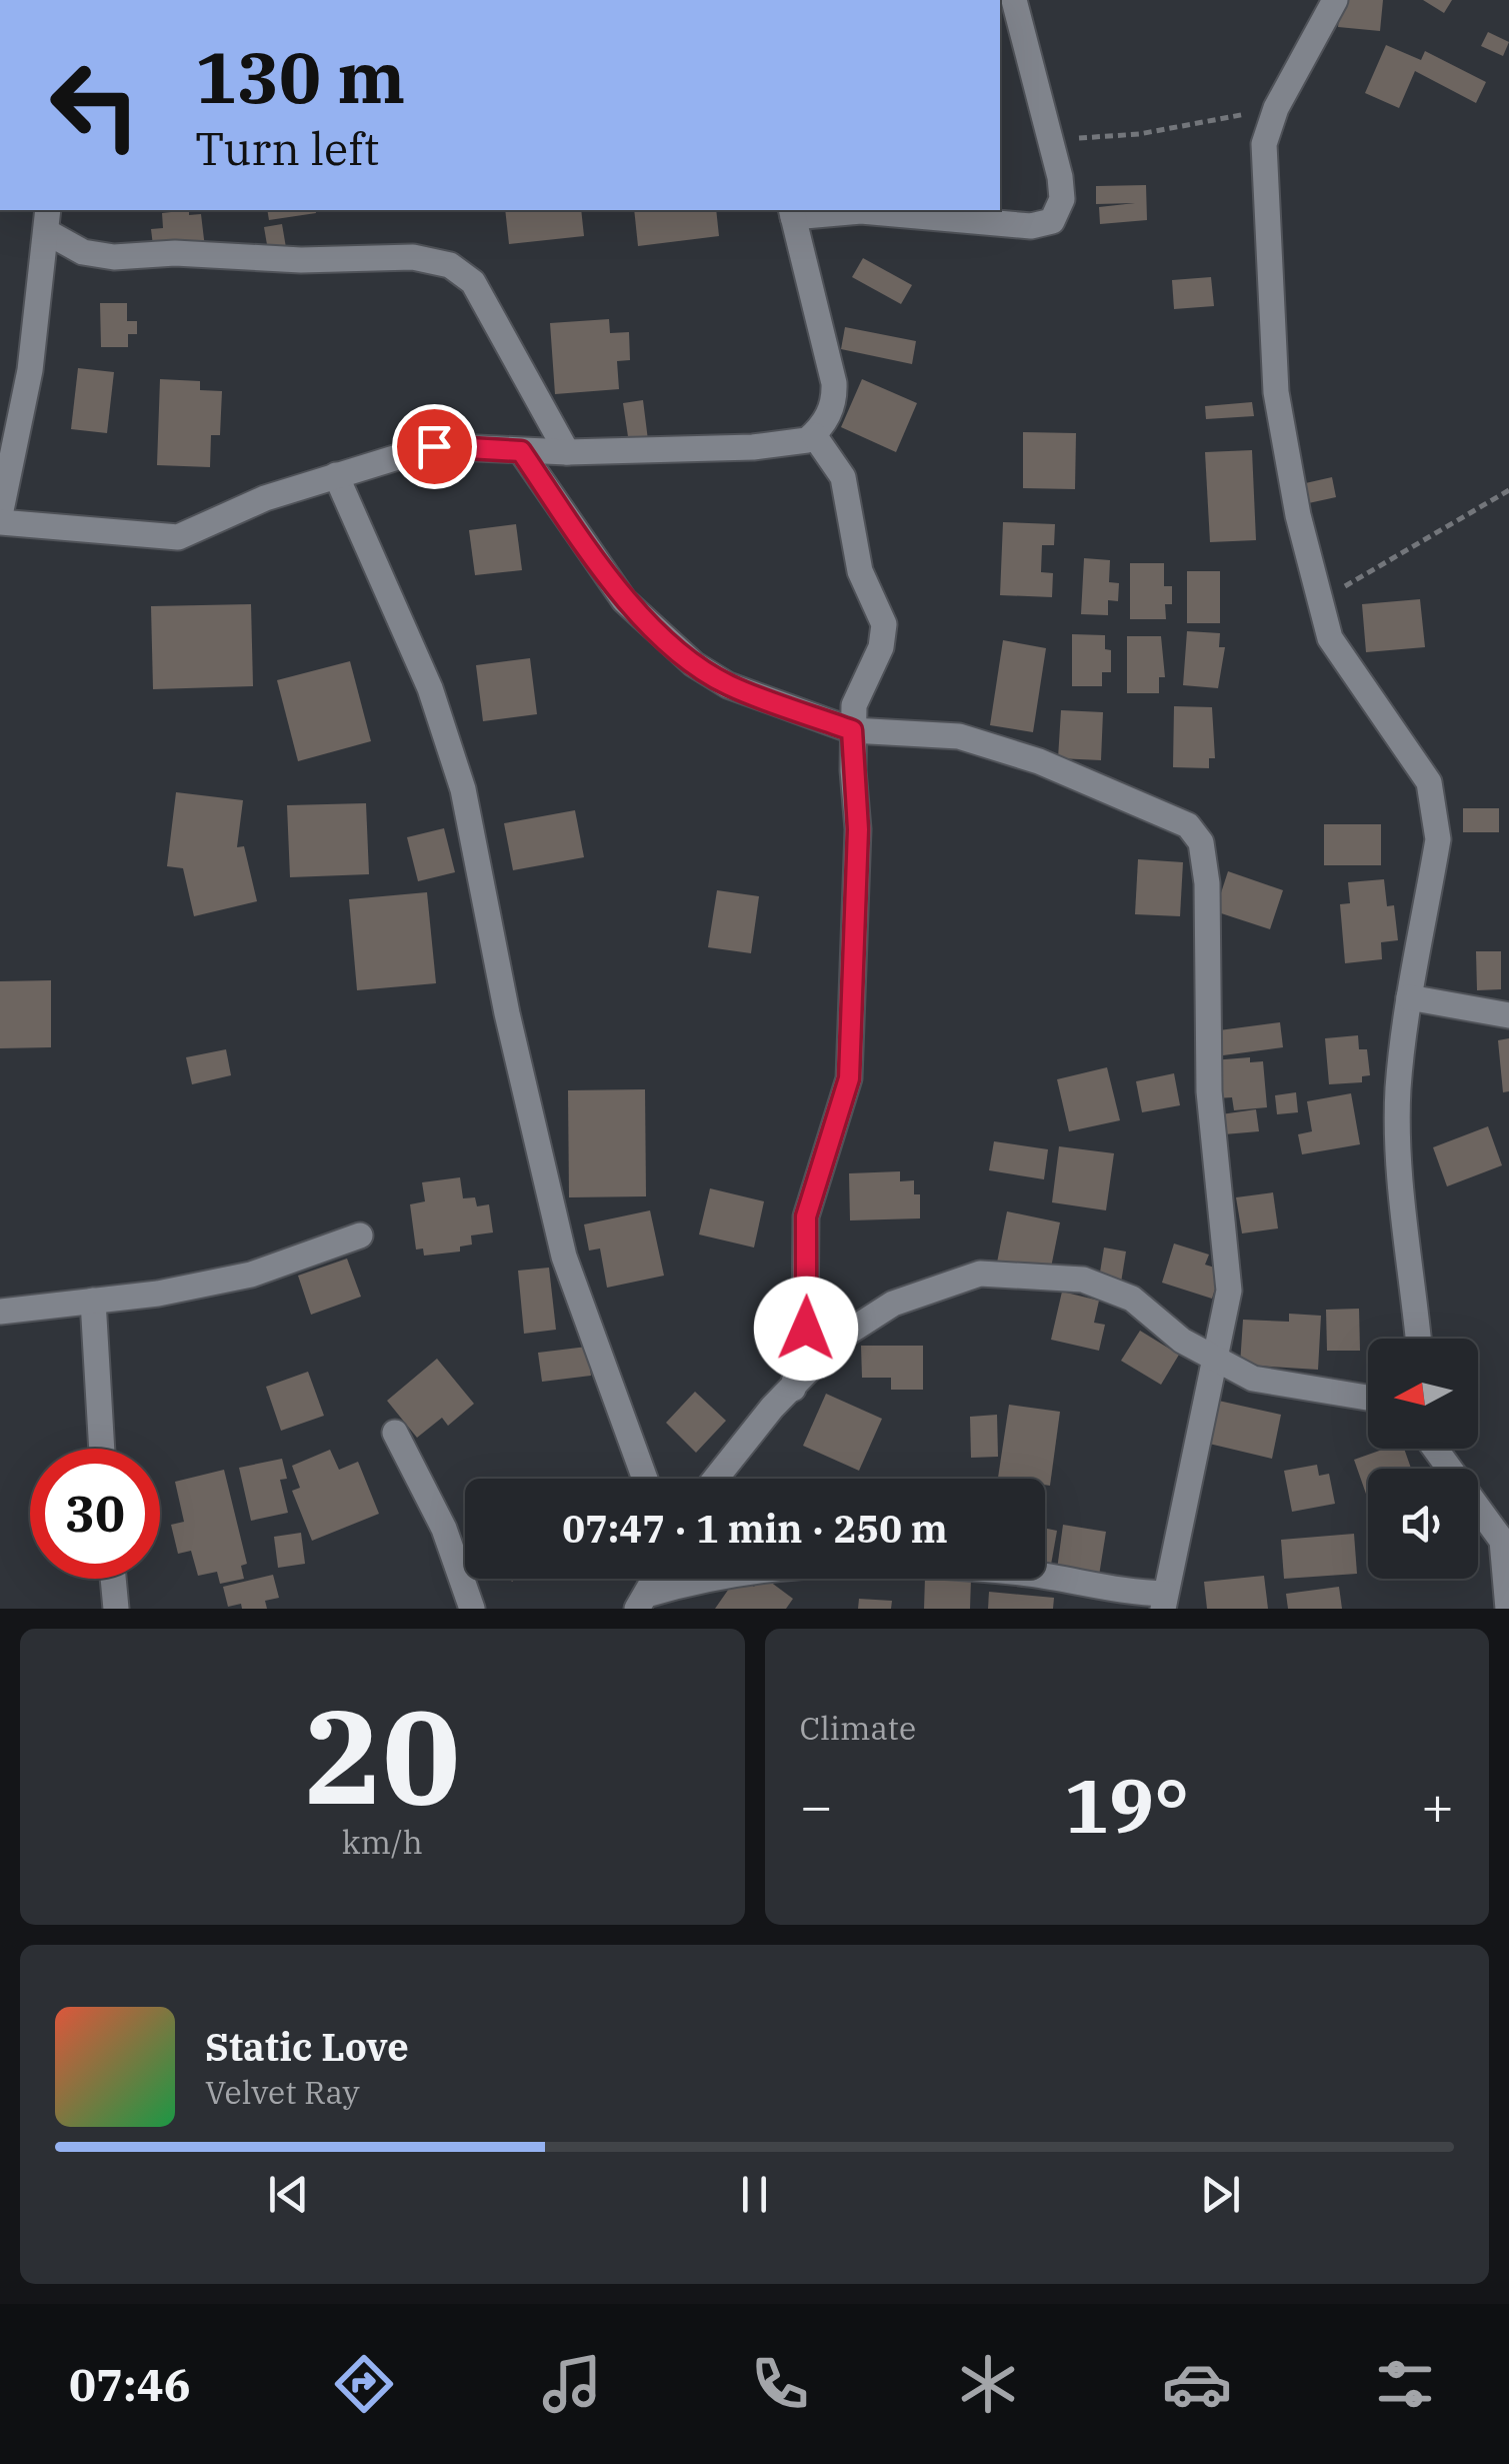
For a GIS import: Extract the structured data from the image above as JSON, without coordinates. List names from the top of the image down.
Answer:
{
  "north": "left",
  "page": {
    "turn": ["130 m", "Turn left"],
    "limit": "30",
    "trip": "07:47 · 1 min · 250 m",
    "tile": [
      ["20", "km/h"],
      "Climate"
    ],
    "heat": ["−", "19°", "+"],
    "song": ["Static Love", "Velvet Ray"],
    "tabs": "07:46"
  }
}
